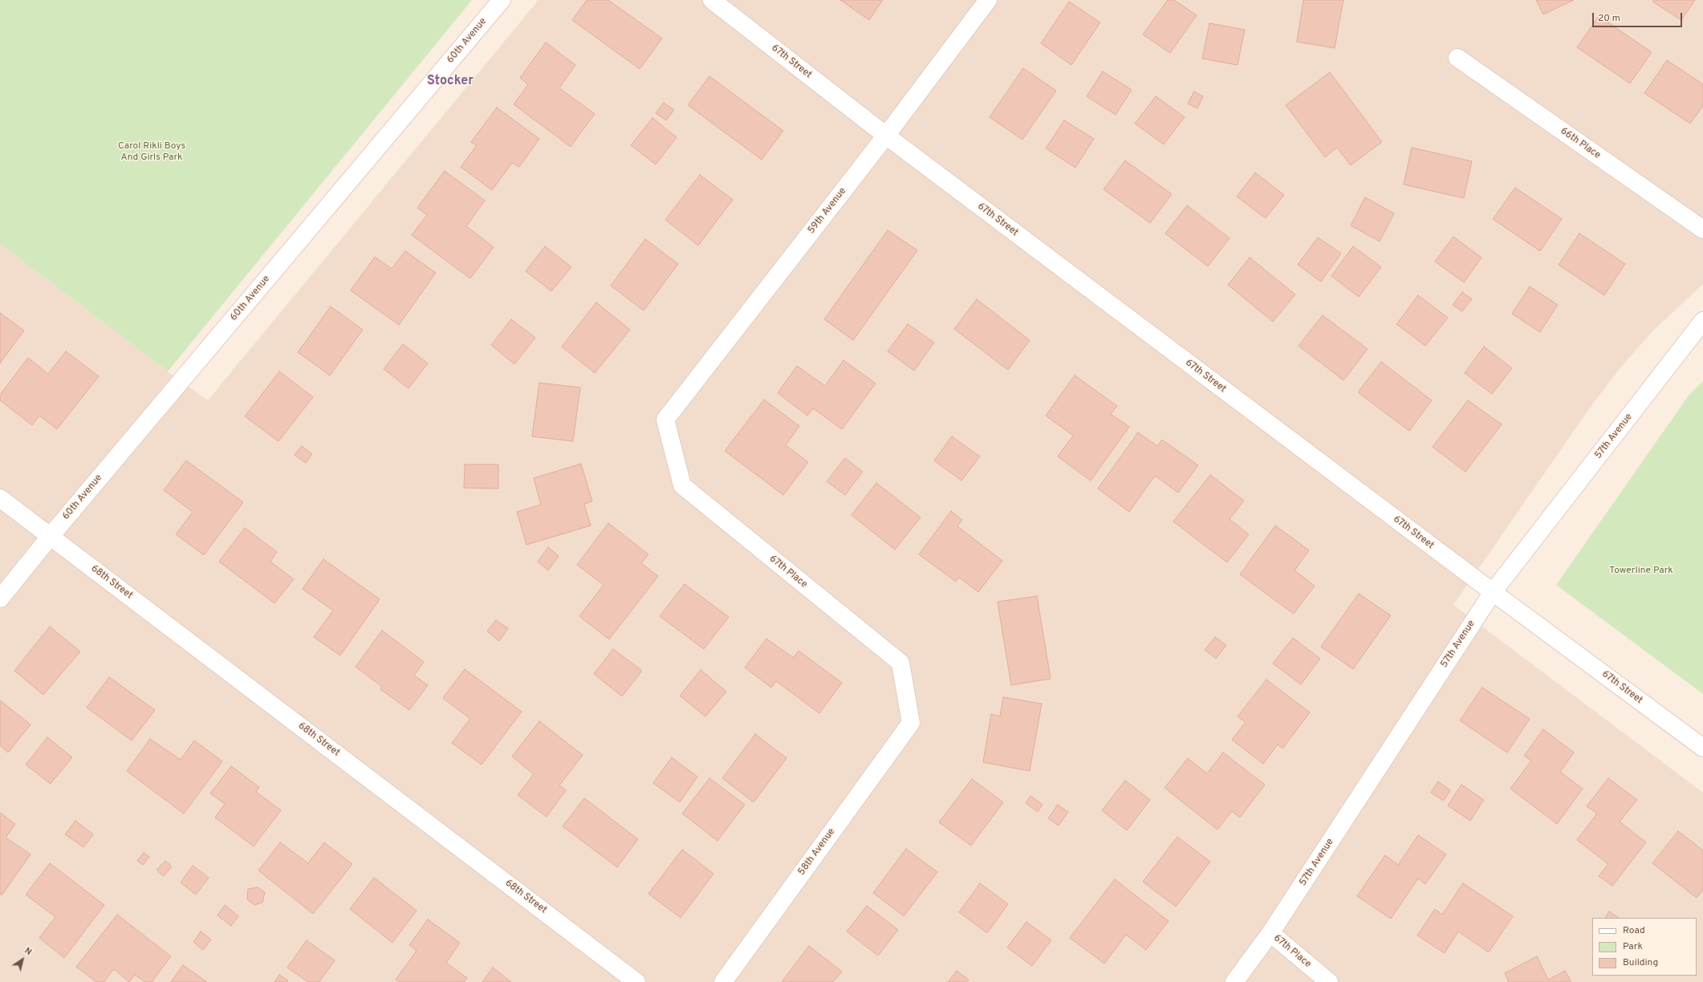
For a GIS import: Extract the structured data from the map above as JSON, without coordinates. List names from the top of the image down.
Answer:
{
  "streets": {
    "street": [
      "60th Avenue",
      "67th Street",
      "66th Place",
      "59th Avenue",
      "57th Avenue",
      "67th Place",
      "68th Street",
      "58th Avenue"
    ]
  },
  "crossings": [
    ["60th Avenue", "68th Street"],
    ["67th Street", "59th Avenue"],
    ["67th Street", "57th Avenue"],
    ["59th Avenue", "67th Place"],
    ["57th Avenue", "67th Place"],
    ["67th Place", "58th Avenue"]
  ],
  "districts": ["Stocker"],
  "parks": ["Carol Rikli Boys And Girls Park", "Towerline Park"],
  "legend": ["Road", "Park", "Building"],
  "scale_bar": "20 m",
  "north": "top right"
}
